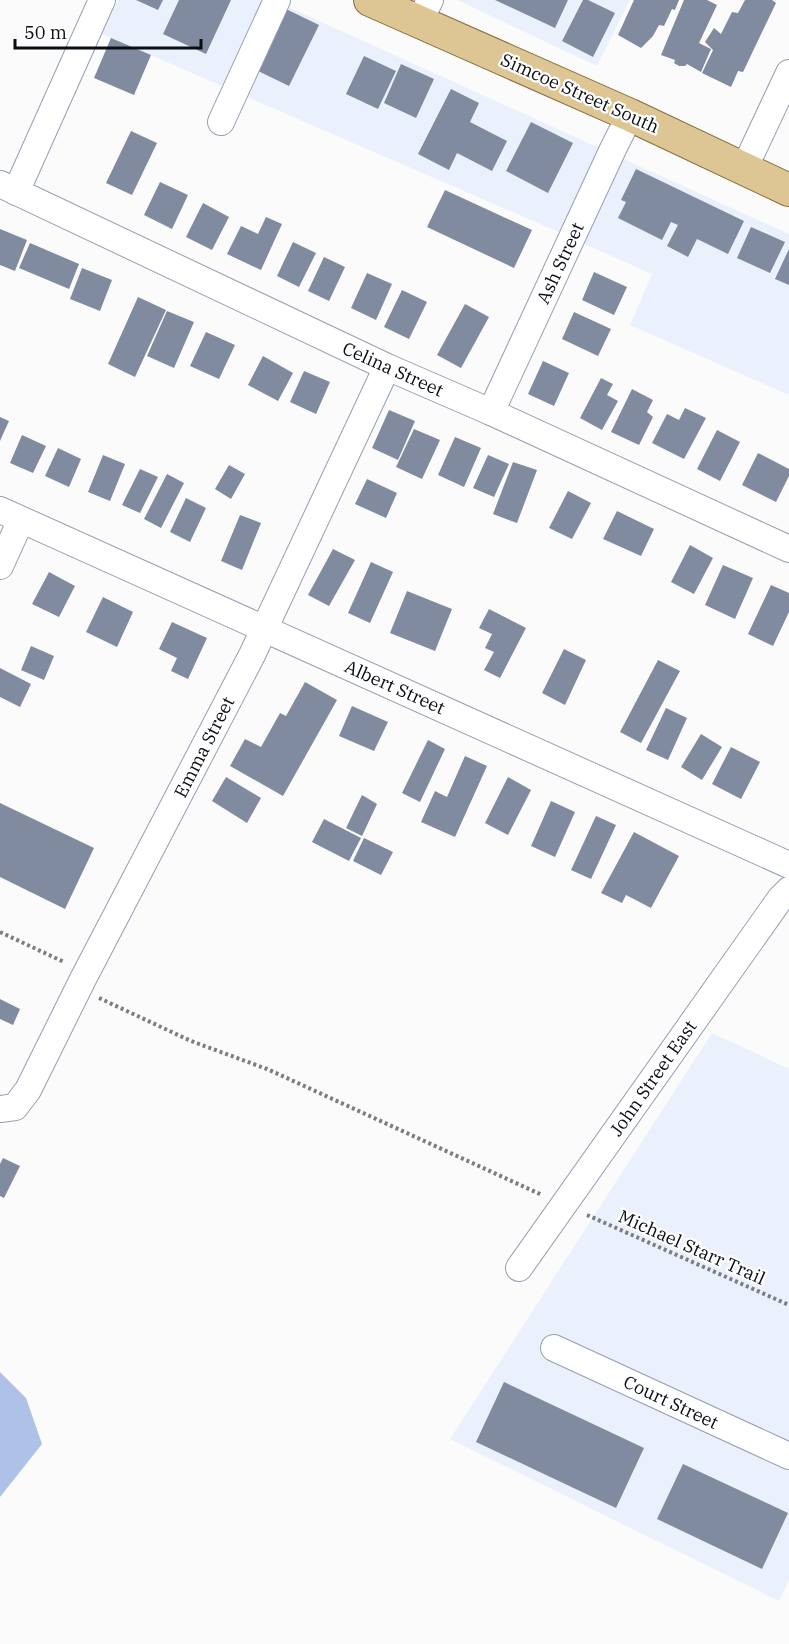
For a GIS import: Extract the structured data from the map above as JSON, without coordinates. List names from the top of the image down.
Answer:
{
  "streets": {
    "main road": ["Simcoe Street South"],
    "street": [
      "Ash Street",
      "Celina Street",
      "Albert Street",
      "Emma Street",
      "John Street East",
      "Court Street"
    ],
    "path": ["Michael Starr Trail"]
  },
  "crossings": [
    ["Simcoe Street South", "Ash Street"],
    ["Ash Street", "Celina Street"],
    ["Celina Street", "Emma Street"],
    ["Albert Street", "Emma Street"]
  ],
  "scale_bar": "50 m"
}
